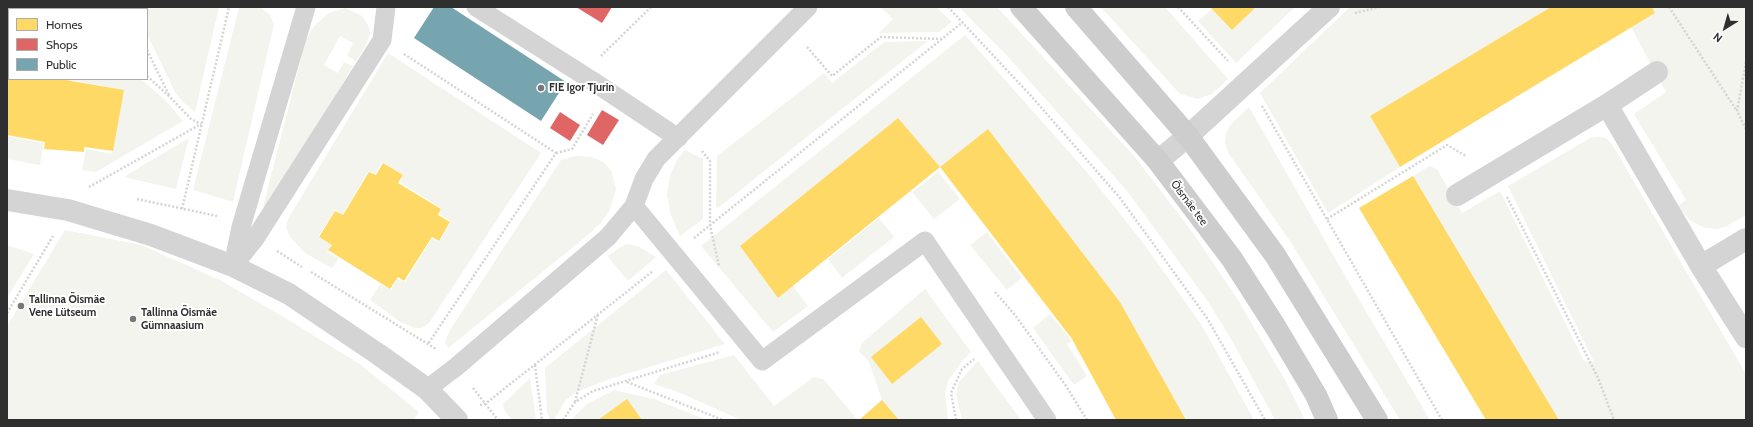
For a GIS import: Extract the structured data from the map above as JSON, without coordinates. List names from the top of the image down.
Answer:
{
  "streets": {
    "main road": ["Õismäe tee"]
  },
  "places": ["FIE Igor Tjurin", "Tallinna Õismäe Vene Lütseum", "Tallinna Õismäe Gümnaasium"],
  "legend": ["Homes", "Shops", "Public"],
  "north": "bottom left"
}
